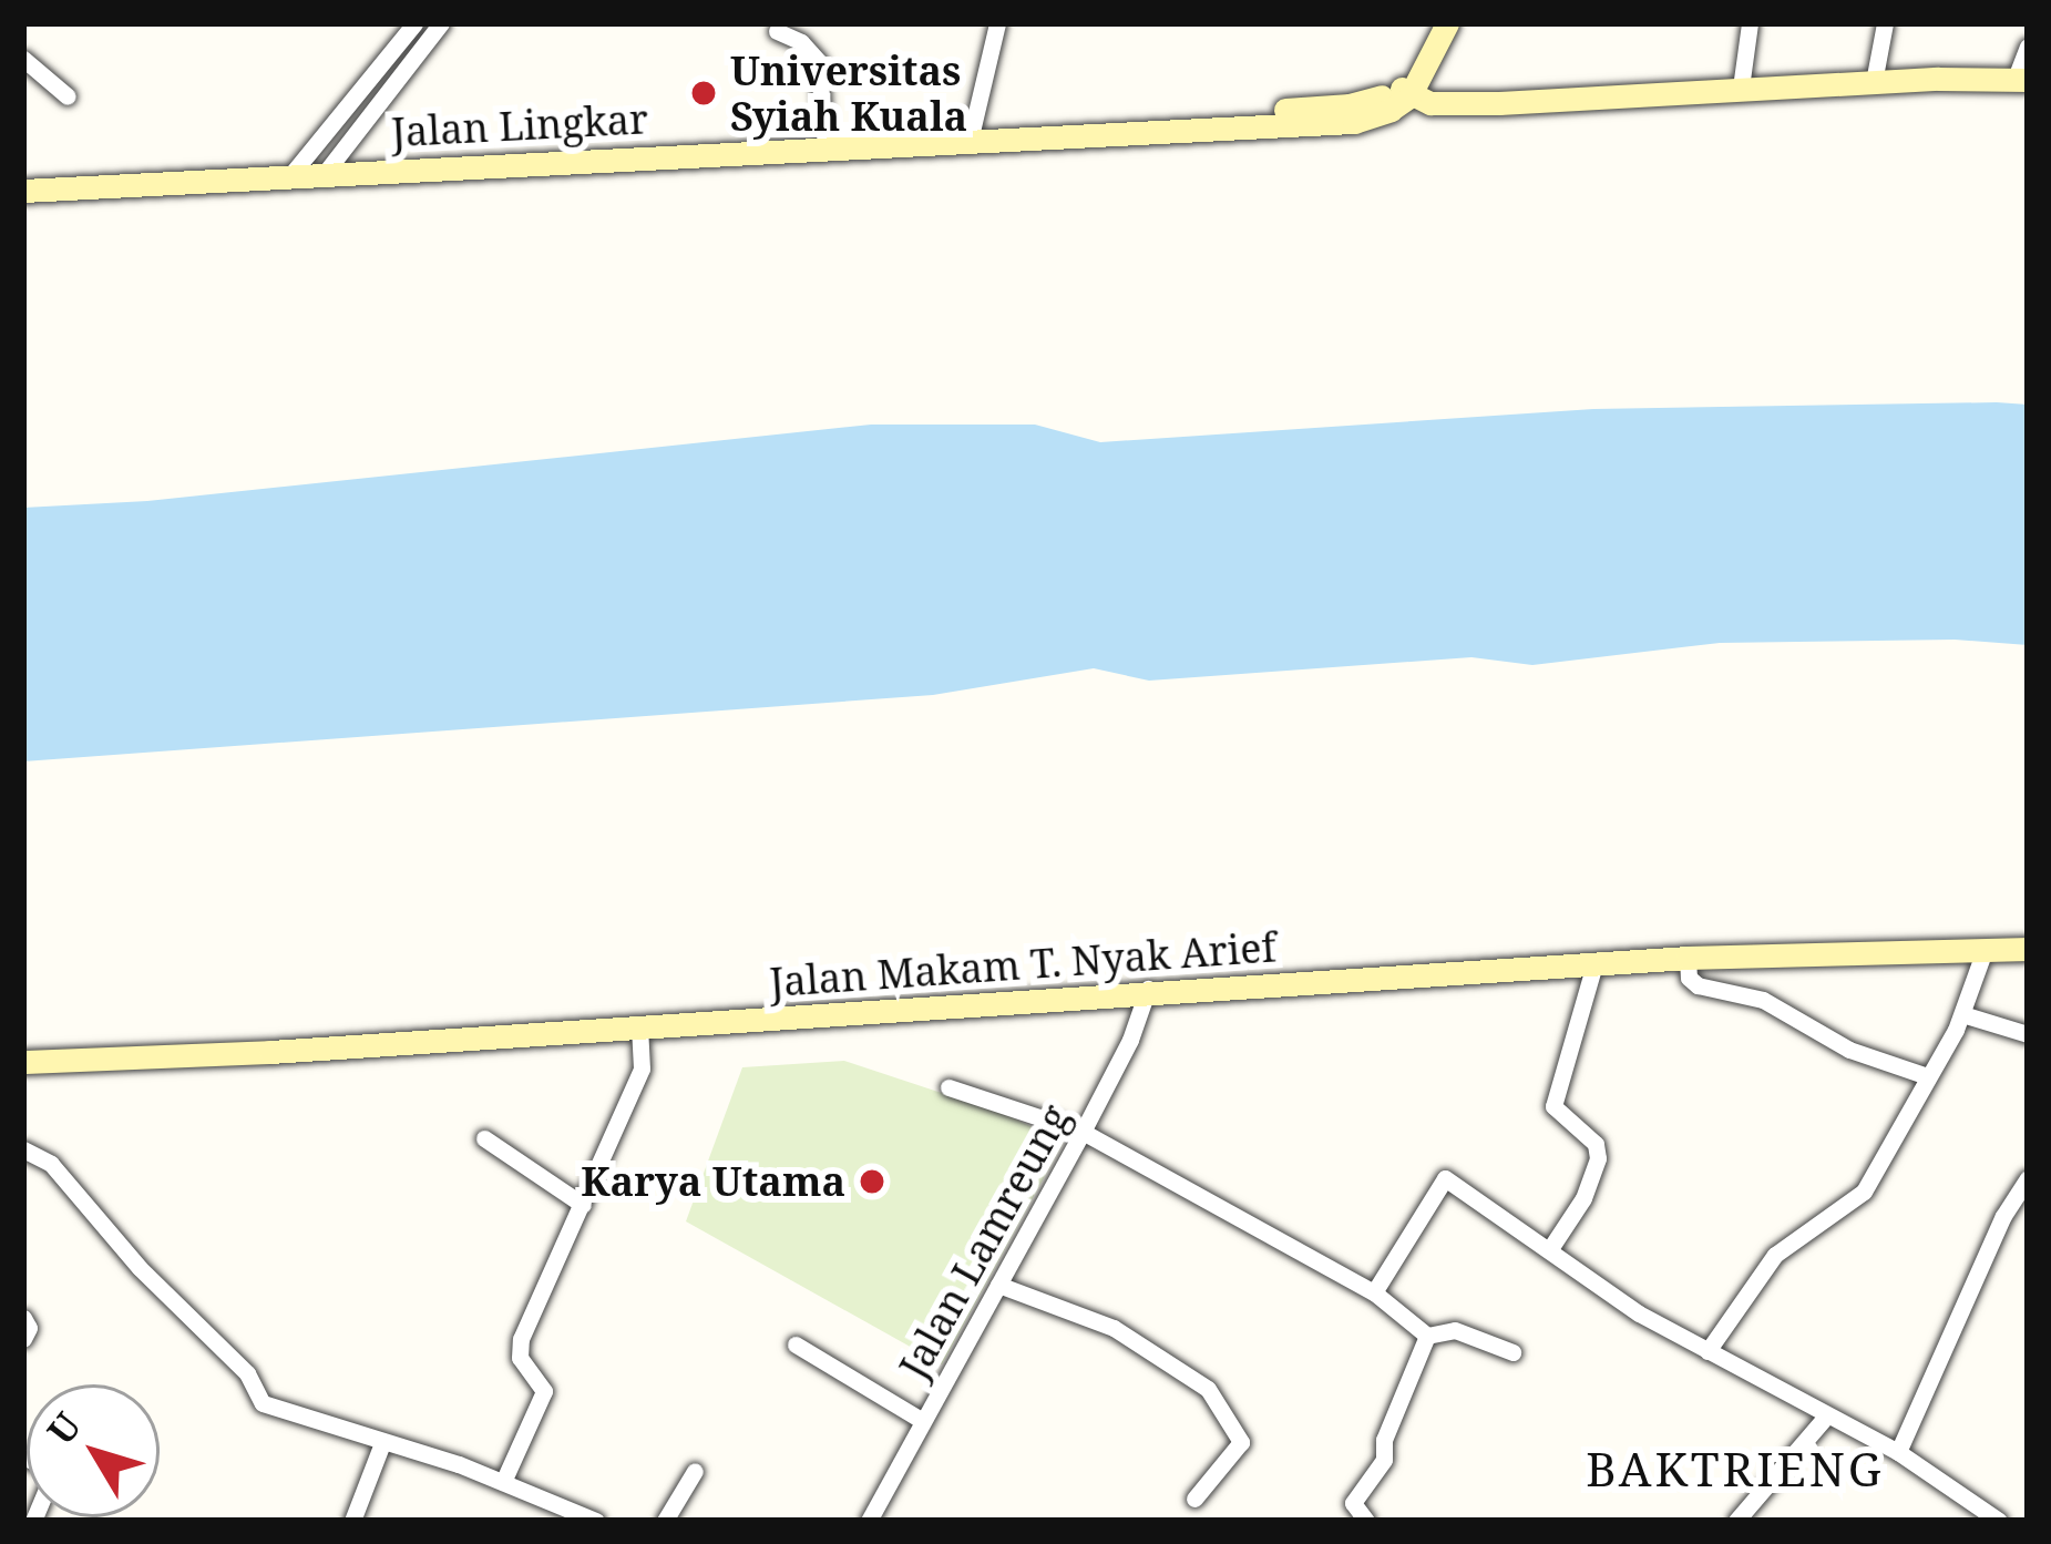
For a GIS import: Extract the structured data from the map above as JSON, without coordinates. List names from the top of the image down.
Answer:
{
  "streets": {
    "street": ["Jalan Lingkar", "Jalan Makam T. Nyak Arief", "Jalan Lamreung"]
  },
  "crossings": [
    ["Jalan Makam T. Nyak Arief", "Jalan Lamreung"]
  ],
  "districts": ["BAKTRIENG"],
  "places": ["Universitas Syiah Kuala", "Karya Utama"],
  "north": "top left"
}
